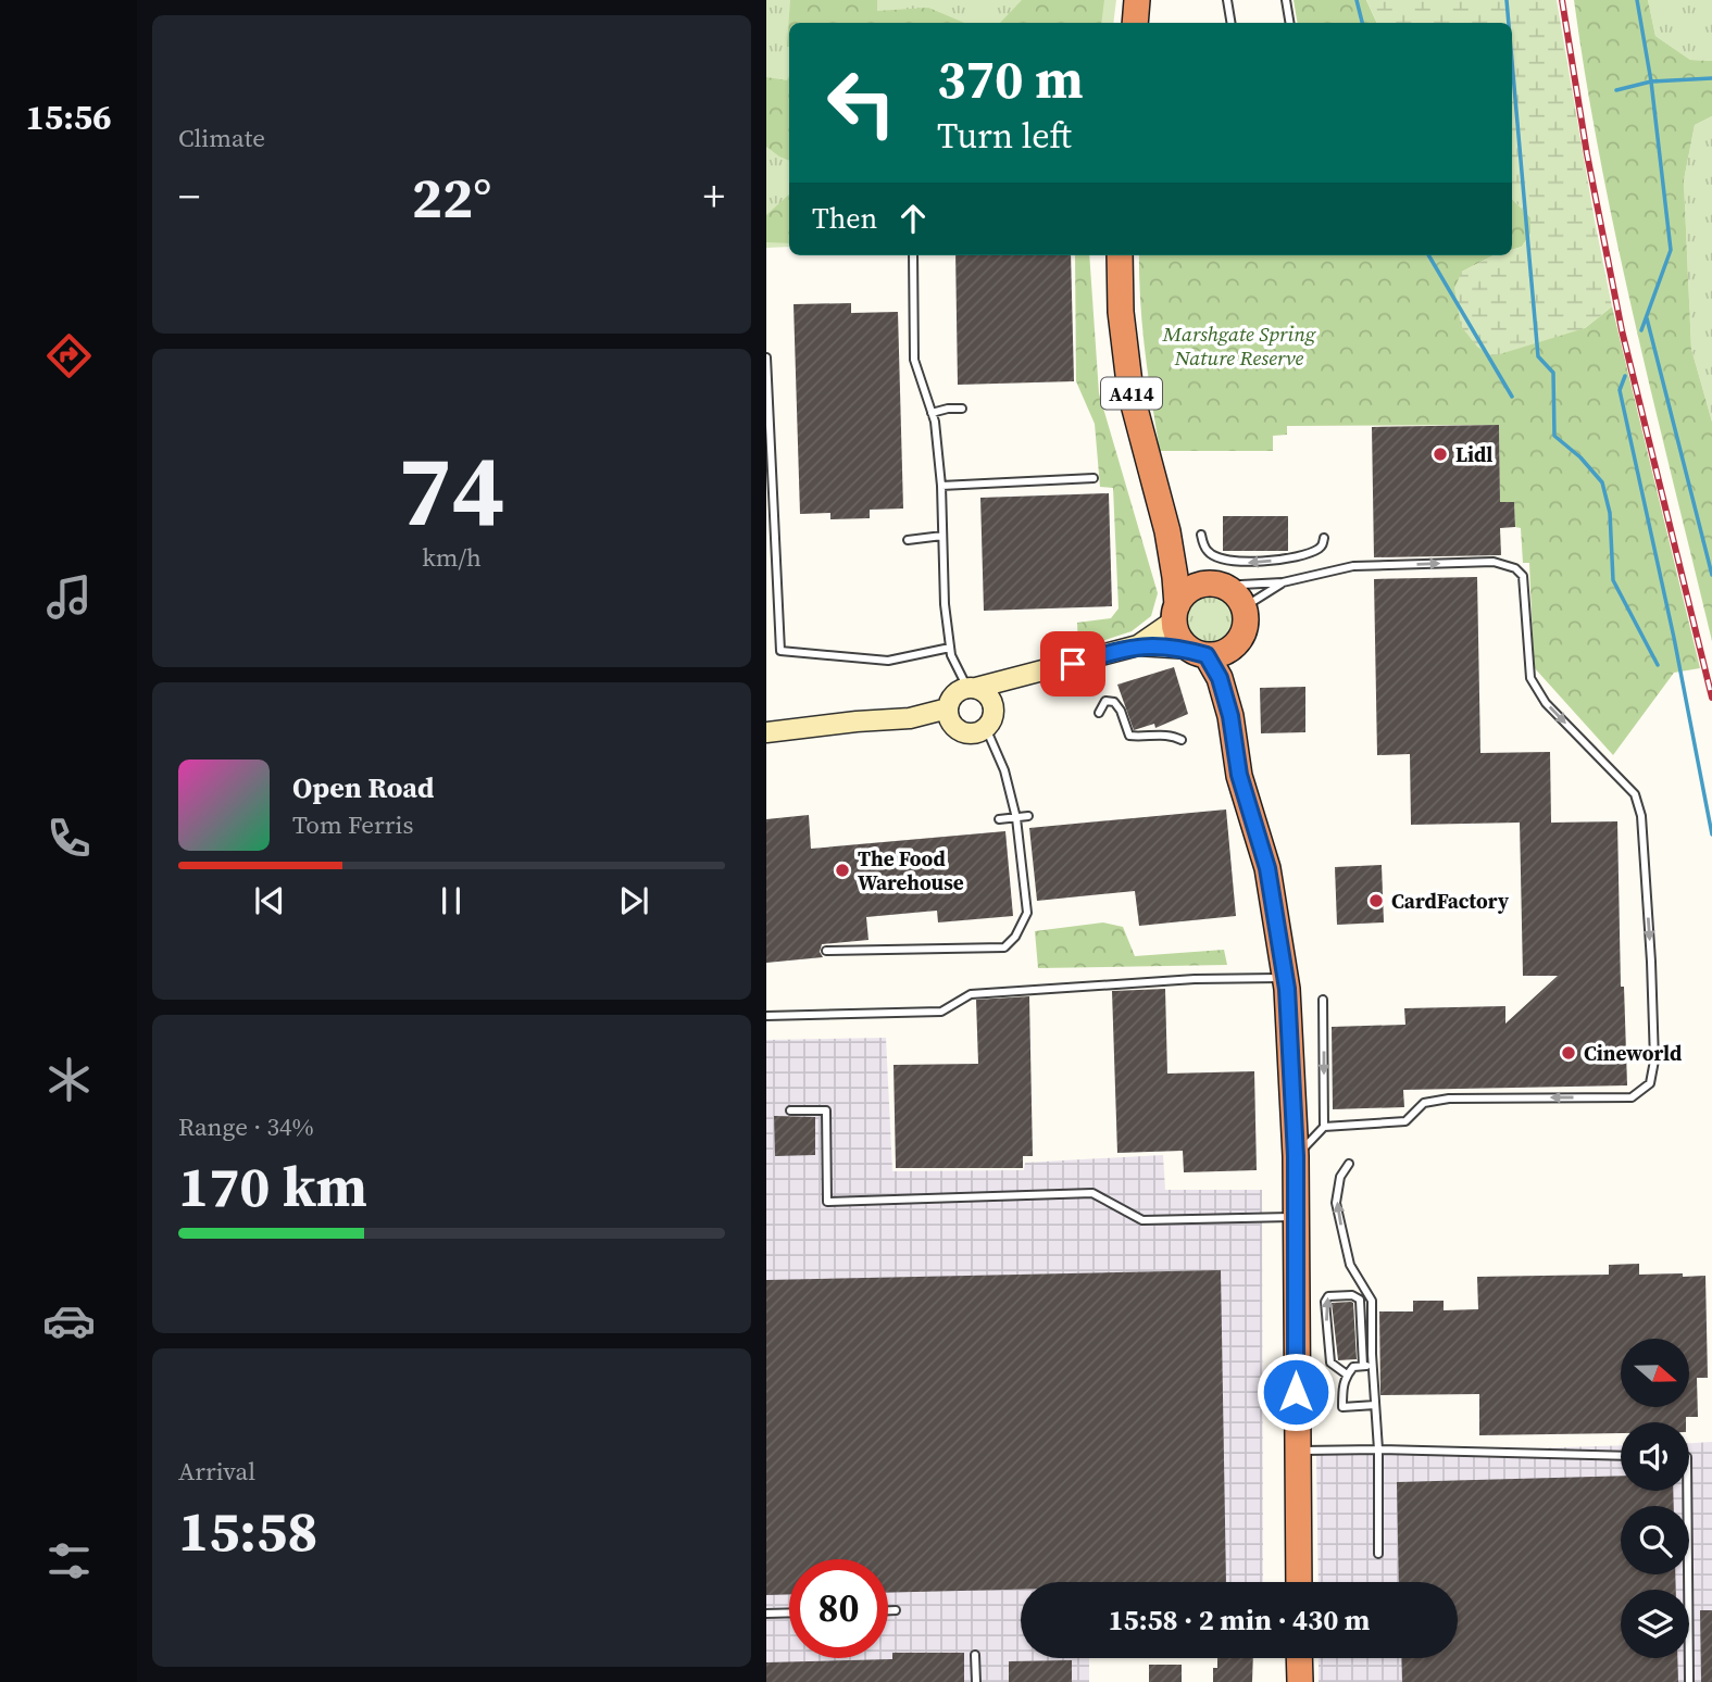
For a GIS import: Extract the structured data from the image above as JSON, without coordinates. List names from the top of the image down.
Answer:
{
  "streets": {
    "highway": ["A414"]
  },
  "parks": ["Marshgate Spring Nature Reserve"],
  "places": [
    "Lidl",
    "The Food Warehouse",
    "CardFactory",
    "Cineworld"
  ],
  "north": "right",
  "page": {
    "tabs": "15:56",
    "tile": [
      "Climate",
      ["74", "km/h"],
      ["Range · 34%", "170 km"],
      ["Arrival", "15:58"]
    ],
    "turn": ["370 m", "Turn left"],
    "heat": ["−", "22°", "+"],
    "then": "Then",
    "song": ["Open Road", "Tom Ferris"],
    "limit": "80",
    "trip": "15:58 · 2 min · 430 m"
  }
}
